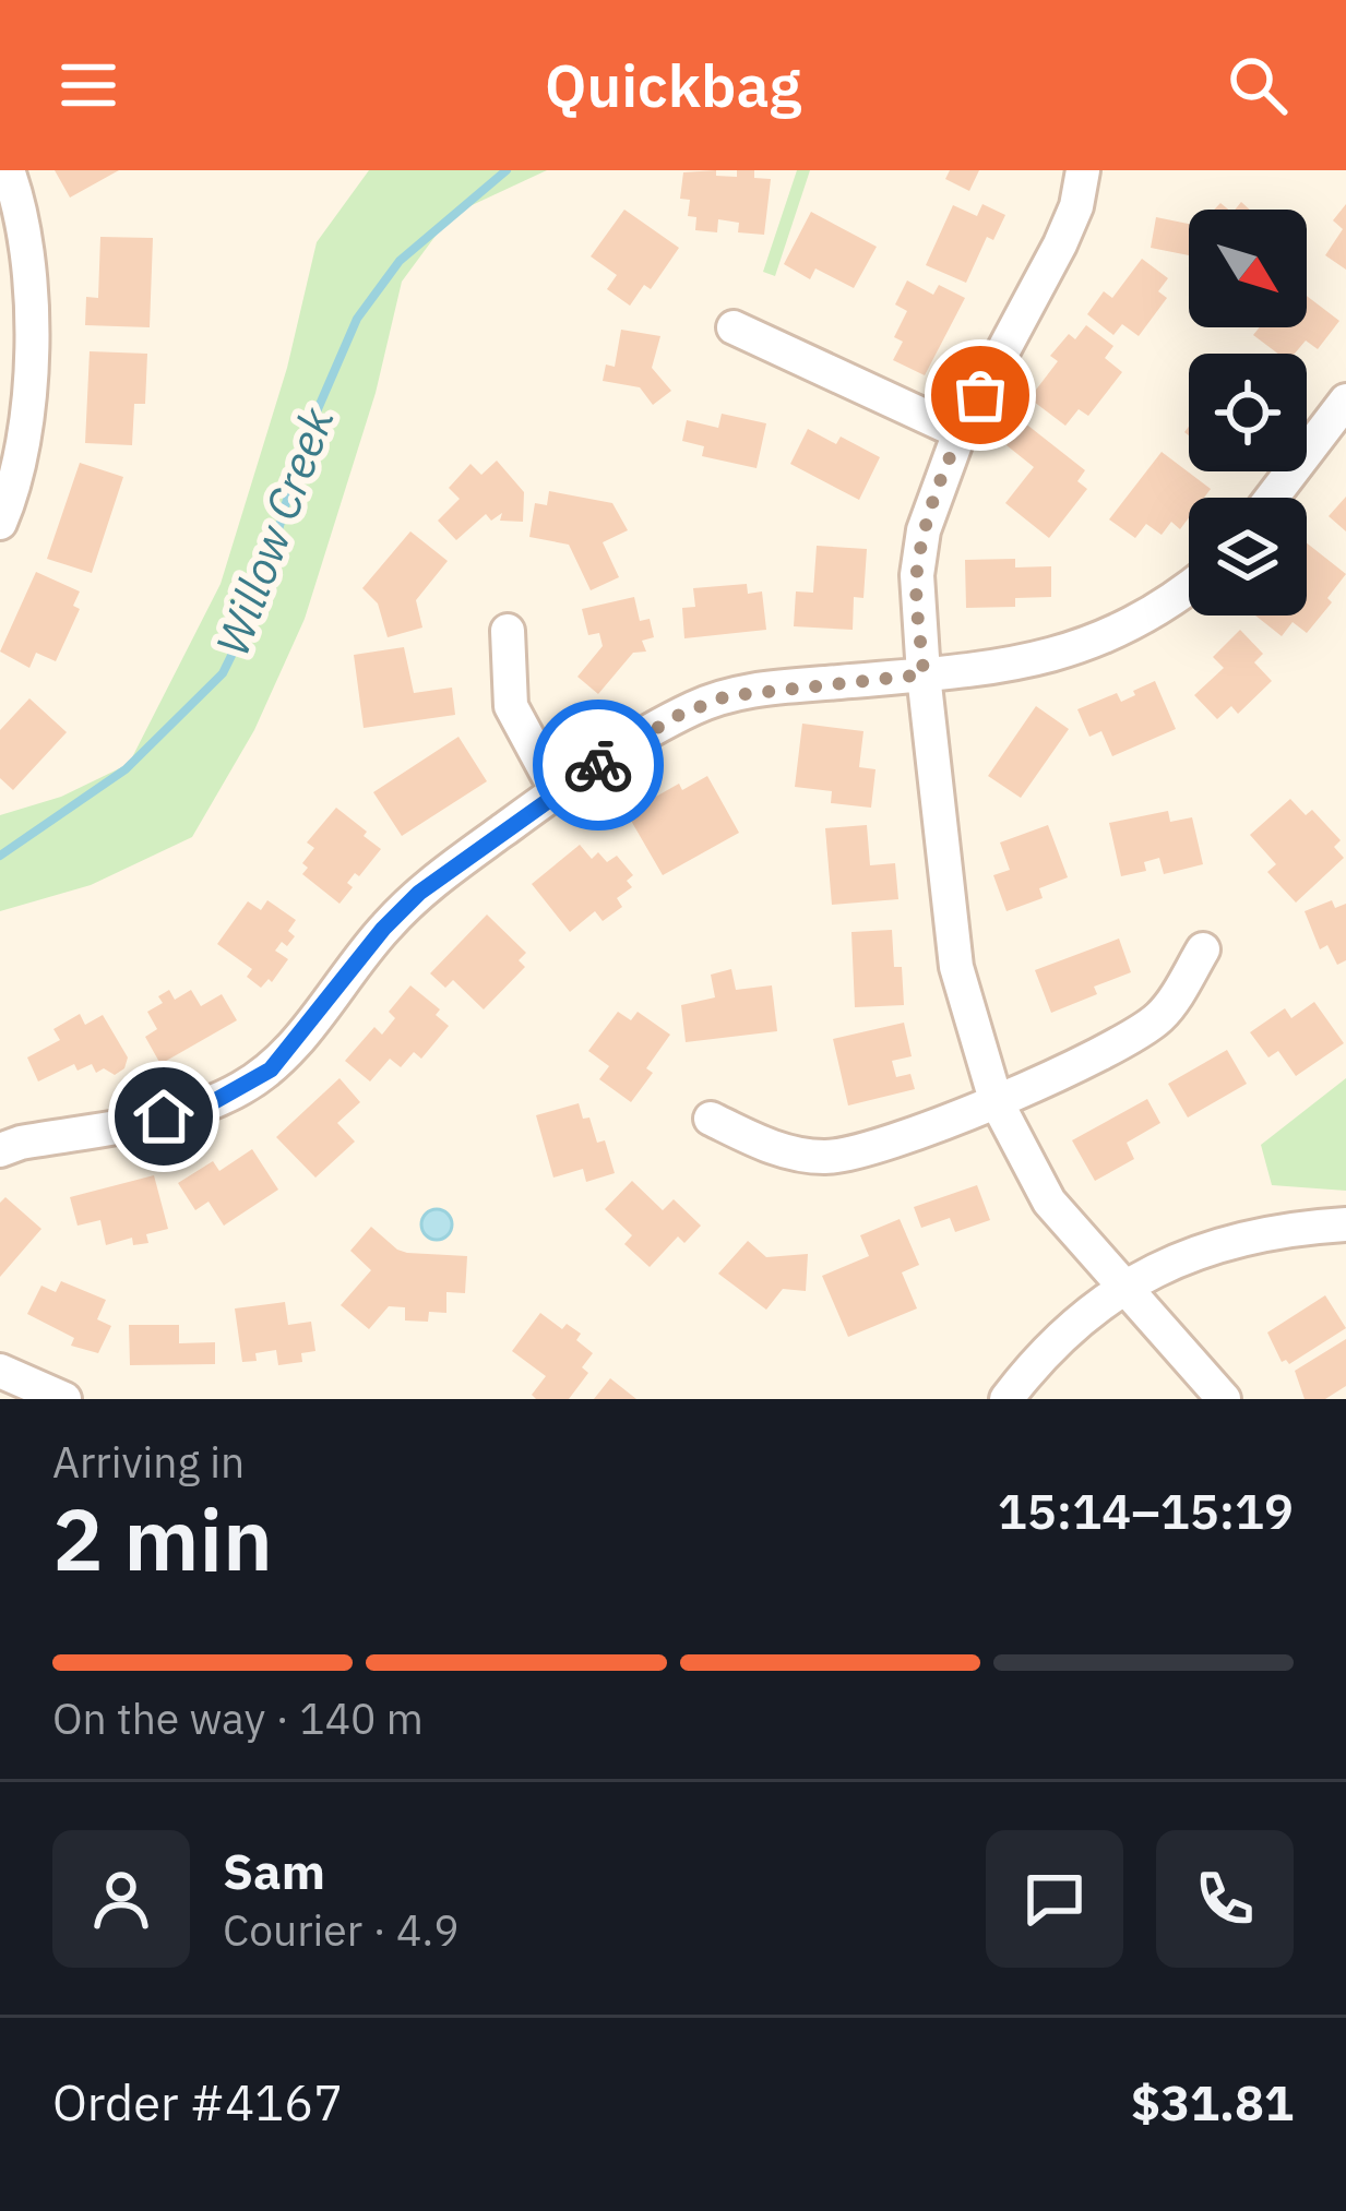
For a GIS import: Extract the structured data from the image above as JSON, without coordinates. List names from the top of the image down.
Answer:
{
  "water": ["Willow Creek"],
  "north": "bottom right",
  "page": {
    "header": "Quickbag",
    "heading": ["2 min", "Arriving in", "15:14–15:19"],
    "panel": [
      "Sam",
      "Courier · 4.9",
      "Order #4167",
      "$31.81"
    ],
    "bar": "On the way · 140 m"
  }
}
